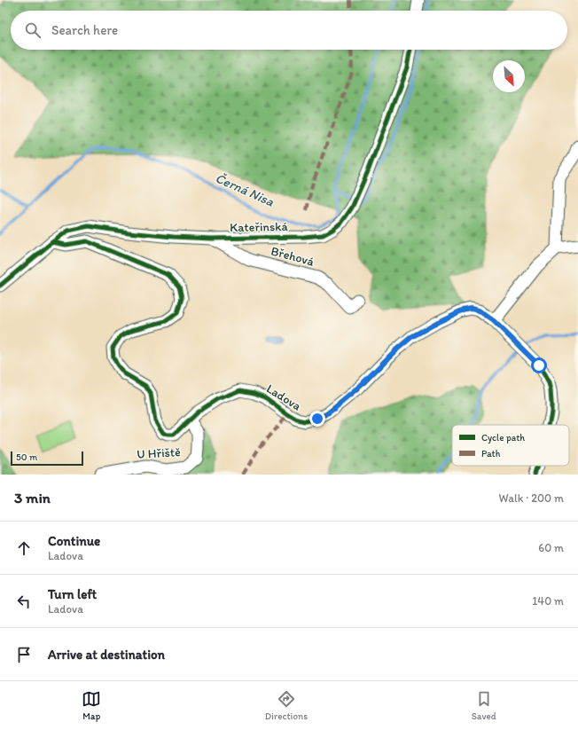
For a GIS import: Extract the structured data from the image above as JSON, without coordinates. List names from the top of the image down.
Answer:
{
  "streets": {
    "street": [
      "Kateřinská",
      "Břehová",
      "Ladova",
      "U Hřiště"
    ]
  },
  "crossings": [
    ["Kateřinská", "Břehová"],
    ["Kateřinská", "Ladova"],
    ["Ladova", "U Hřiště"]
  ],
  "water": ["Černá Nisa"],
  "legend": ["Cycle path", "Path"],
  "scale_bar": "50 m",
  "north": "bottom right",
  "page": {
    "search": "Search here",
    "scale": "50 m",
    "heading": ["3 min", "Walk · 200 m"],
    "list": [
      ["Continue", "Ladova", "60 m"],
      ["Turn left", "Ladova", "140 m"],
      "Arrive at destination"
    ],
    "nav": ["Map", "Directions", "Saved"]
  }
}
